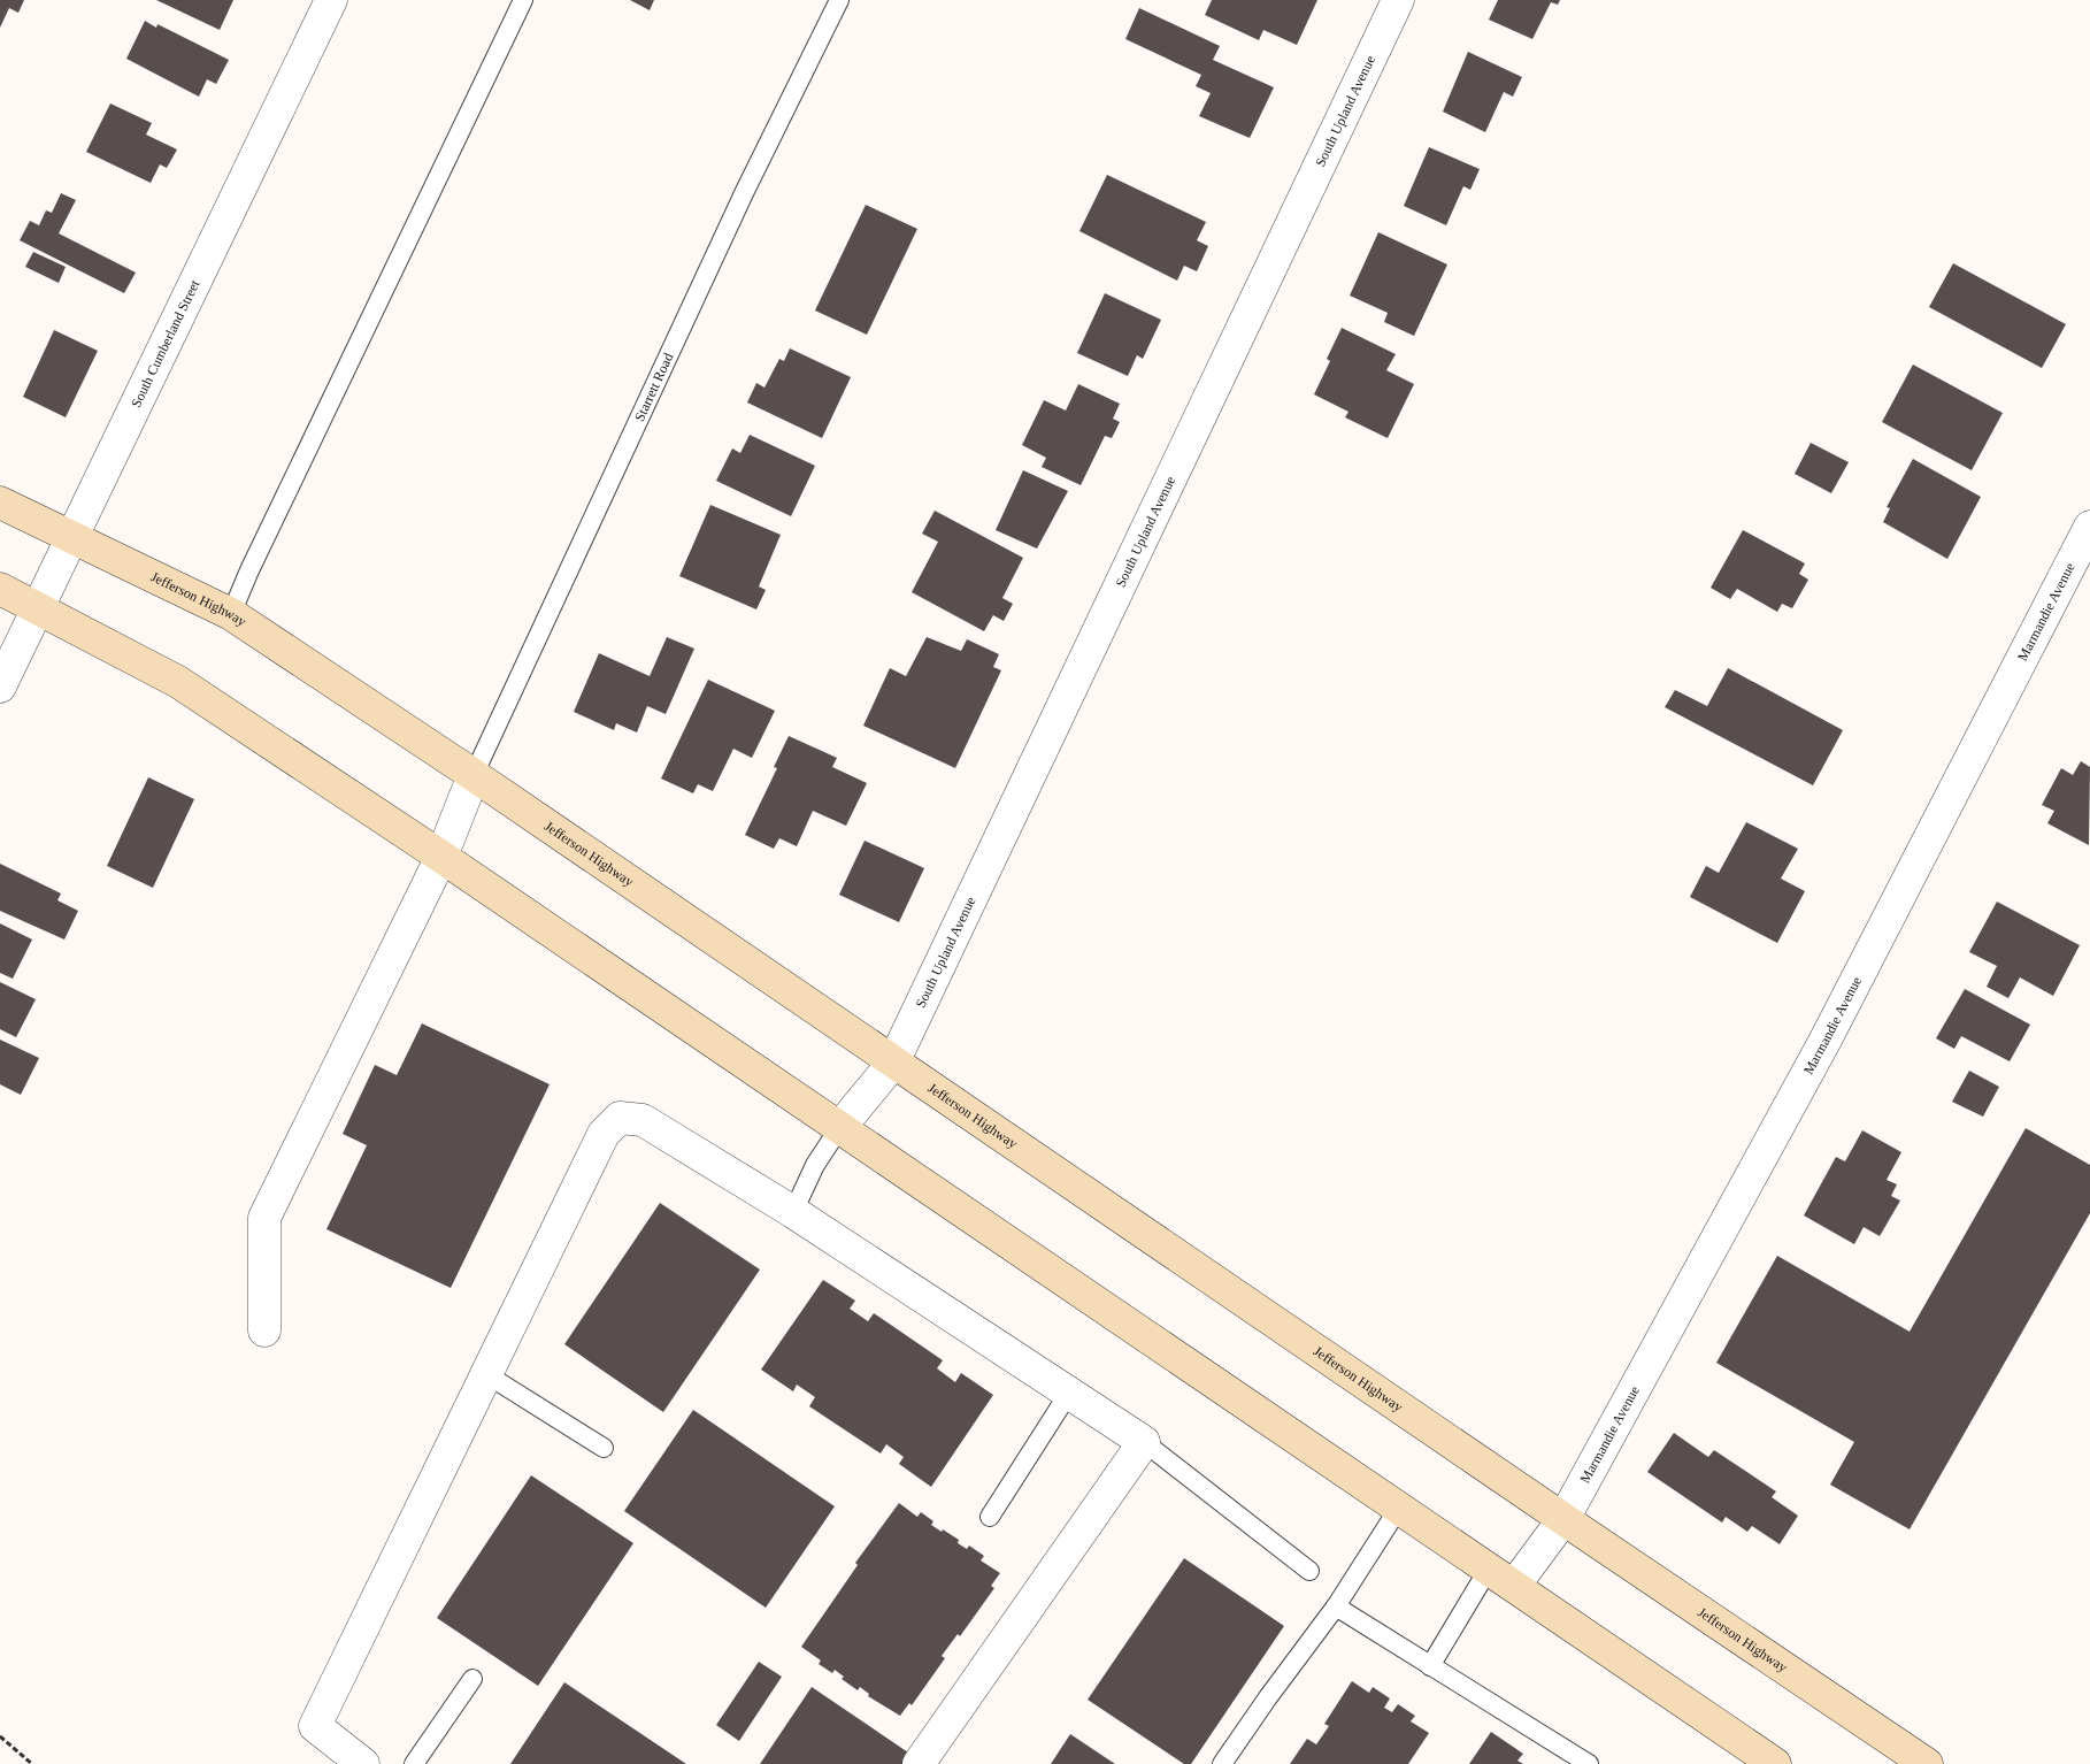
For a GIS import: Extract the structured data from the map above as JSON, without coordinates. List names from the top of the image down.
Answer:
{
  "streets": {
    "main road": ["Jefferson Highway"],
    "street": ["South Upland Avenue", "South Cumberland Street", "Marmandie Avenue"],
    "lane": ["Starrett Road"]
  },
  "crossings": [
    ["South Upland Avenue", "Jefferson Highway"],
    ["South Cumberland Street", "Jefferson Highway"],
    ["Starrett Road", "Jefferson Highway"],
    ["Jefferson Highway", "Marmandie Avenue"]
  ]
}
